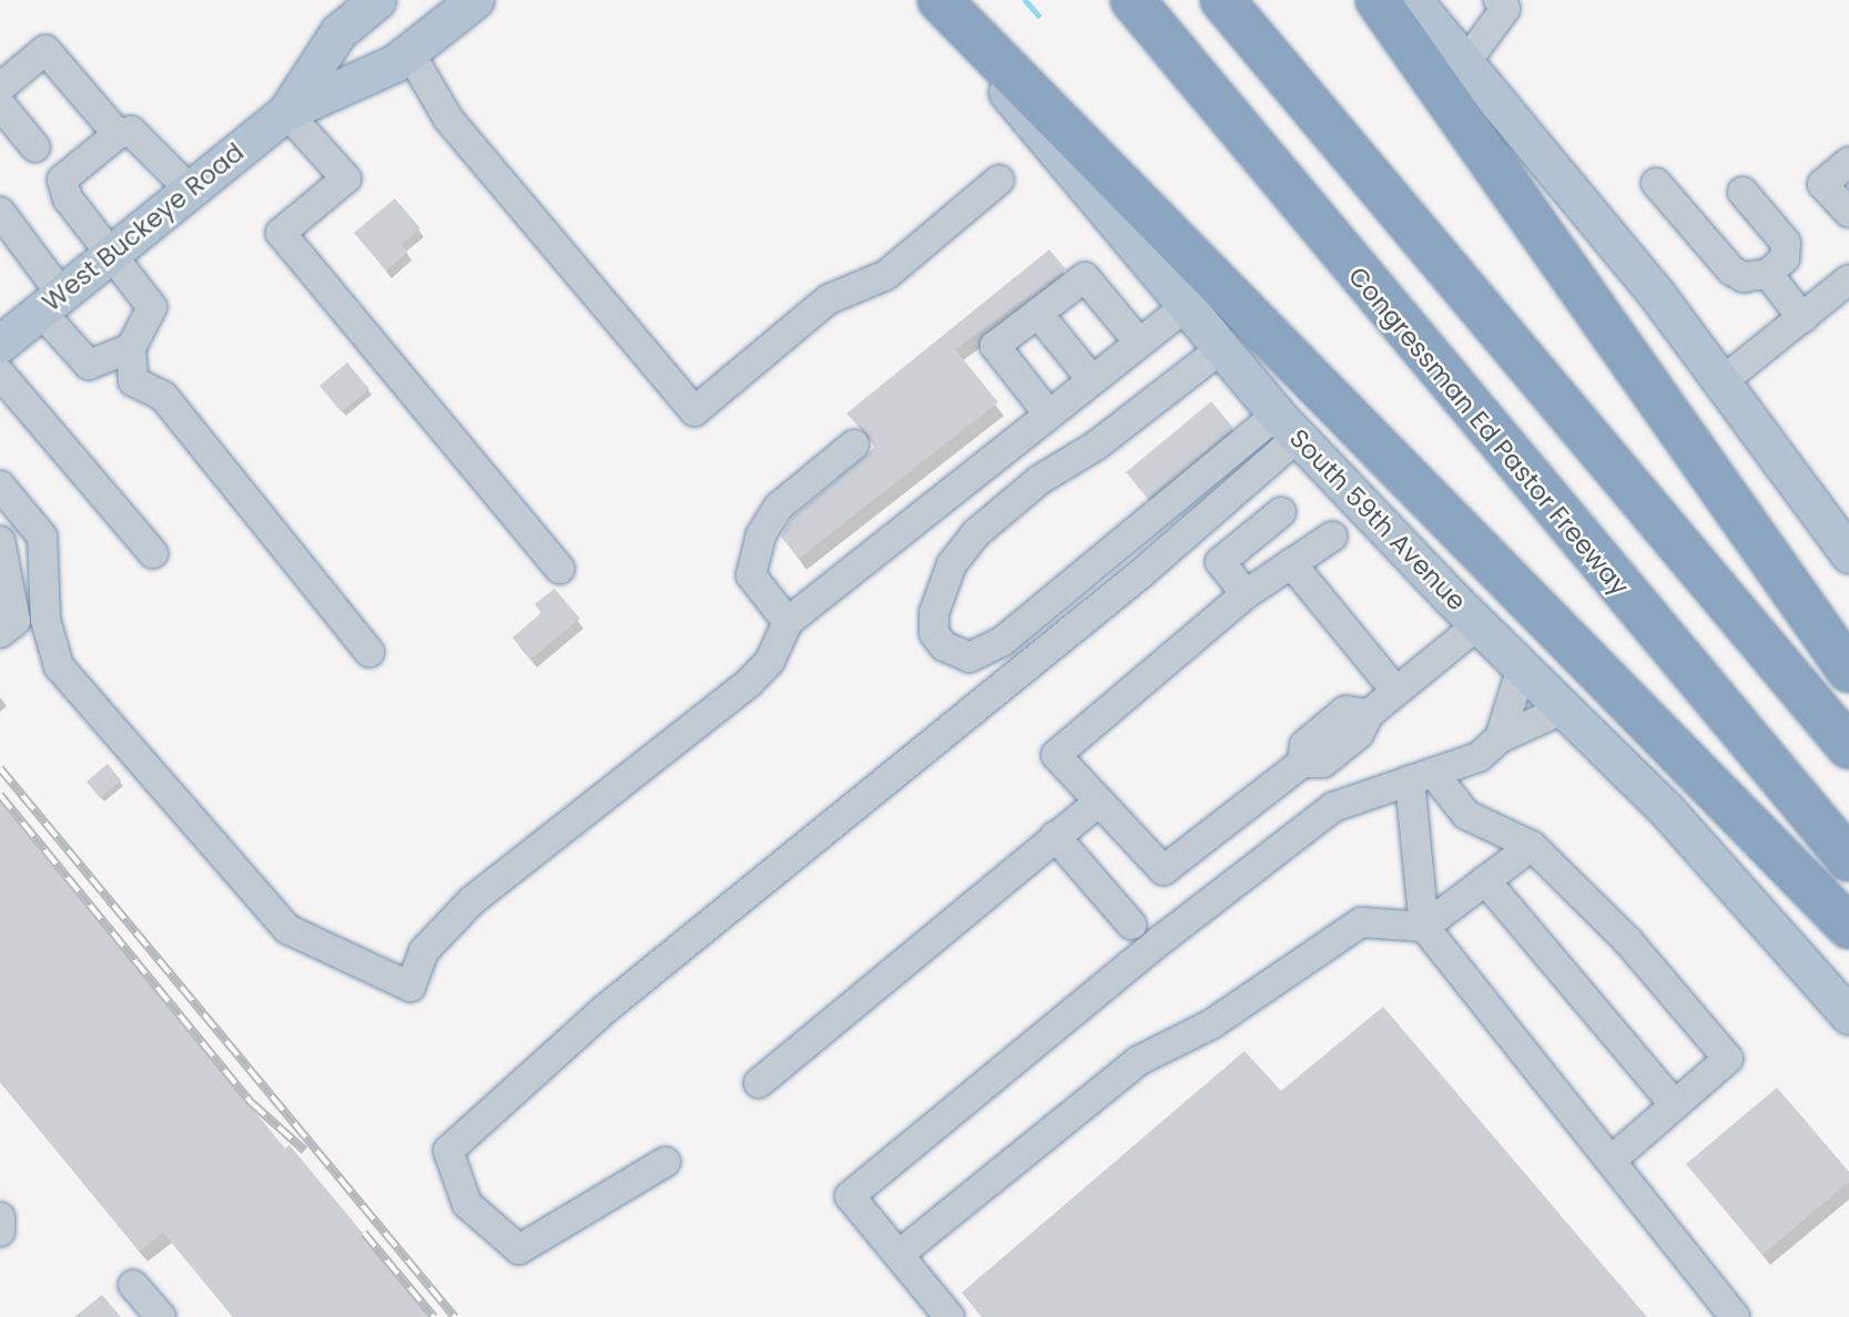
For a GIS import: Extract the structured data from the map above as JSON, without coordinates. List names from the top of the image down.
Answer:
{
  "streets": {
    "highway": ["Congressman Ed Pastor Freeway"],
    "main road": ["West Buckeye Road", "South 59th Avenue"]
  }
}
